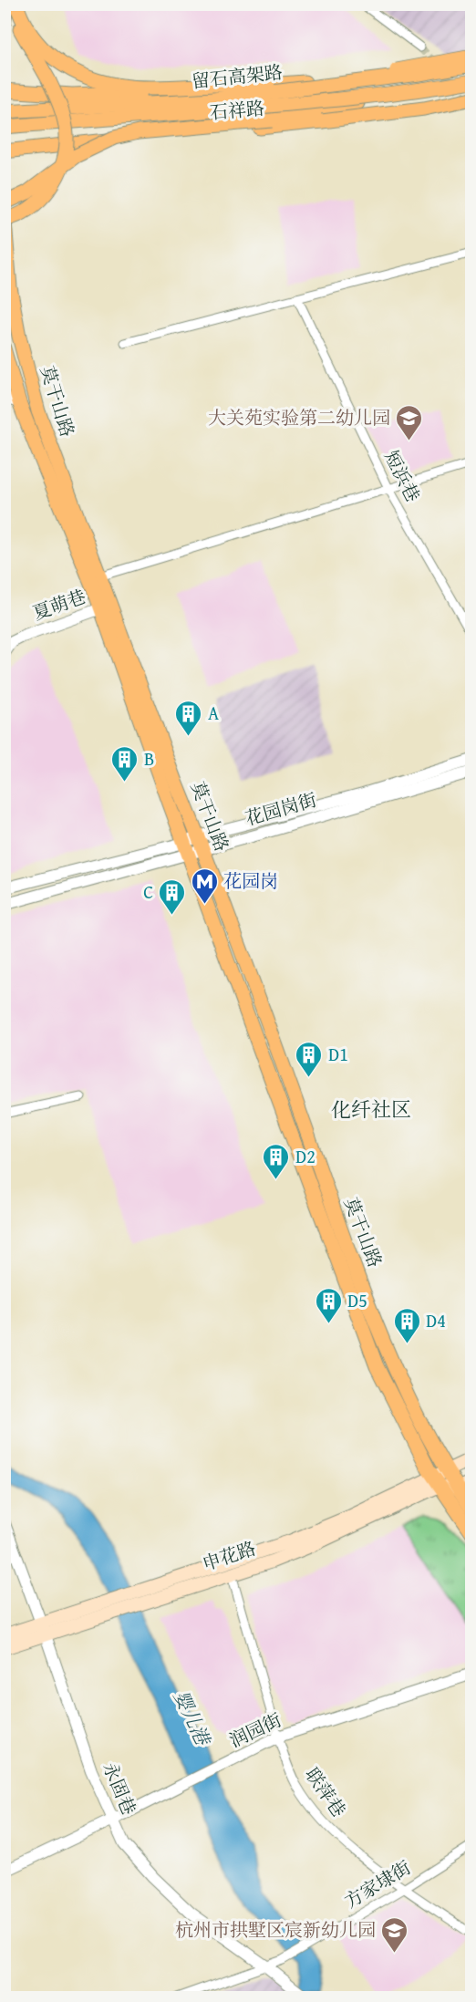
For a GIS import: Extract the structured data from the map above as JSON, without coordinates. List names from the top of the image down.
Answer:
{
  "streets": {
    "main road": [
      "留石高架路",
      "石祥路",
      "莫干山路",
      "申花路"
    ],
    "street": [
      "短浜巷",
      "夏萌巷",
      "花园岗街",
      "润园街",
      "永固巷",
      "联萍巷",
      "方家埭街"
    ]
  },
  "crossings": [
    ["留石高架路", "石祥路"],
    ["莫干山路", "夏萌巷"],
    ["莫干山路", "花园岗街"],
    ["莫干山路", "申花路"],
    ["申花路", "永固巷"],
    ["申花路", "联萍巷"],
    ["润园街", "永固巷"],
    ["润园街", "联萍巷"],
    ["永固巷", "方家埭街"],
    ["联萍巷", "方家埭街"]
  ],
  "districts": ["化纤社区"],
  "water": ["婴儿港"],
  "places": {
    "school or university": ["大关苑实验第二幼儿园", "杭州市拱墅区宸新幼儿园"],
    "building": [
      "A",
      "B",
      "C",
      "D1",
      "D2",
      "D5",
      "D4"
    ],
    "metro station": ["花园岗"]
  }
}
